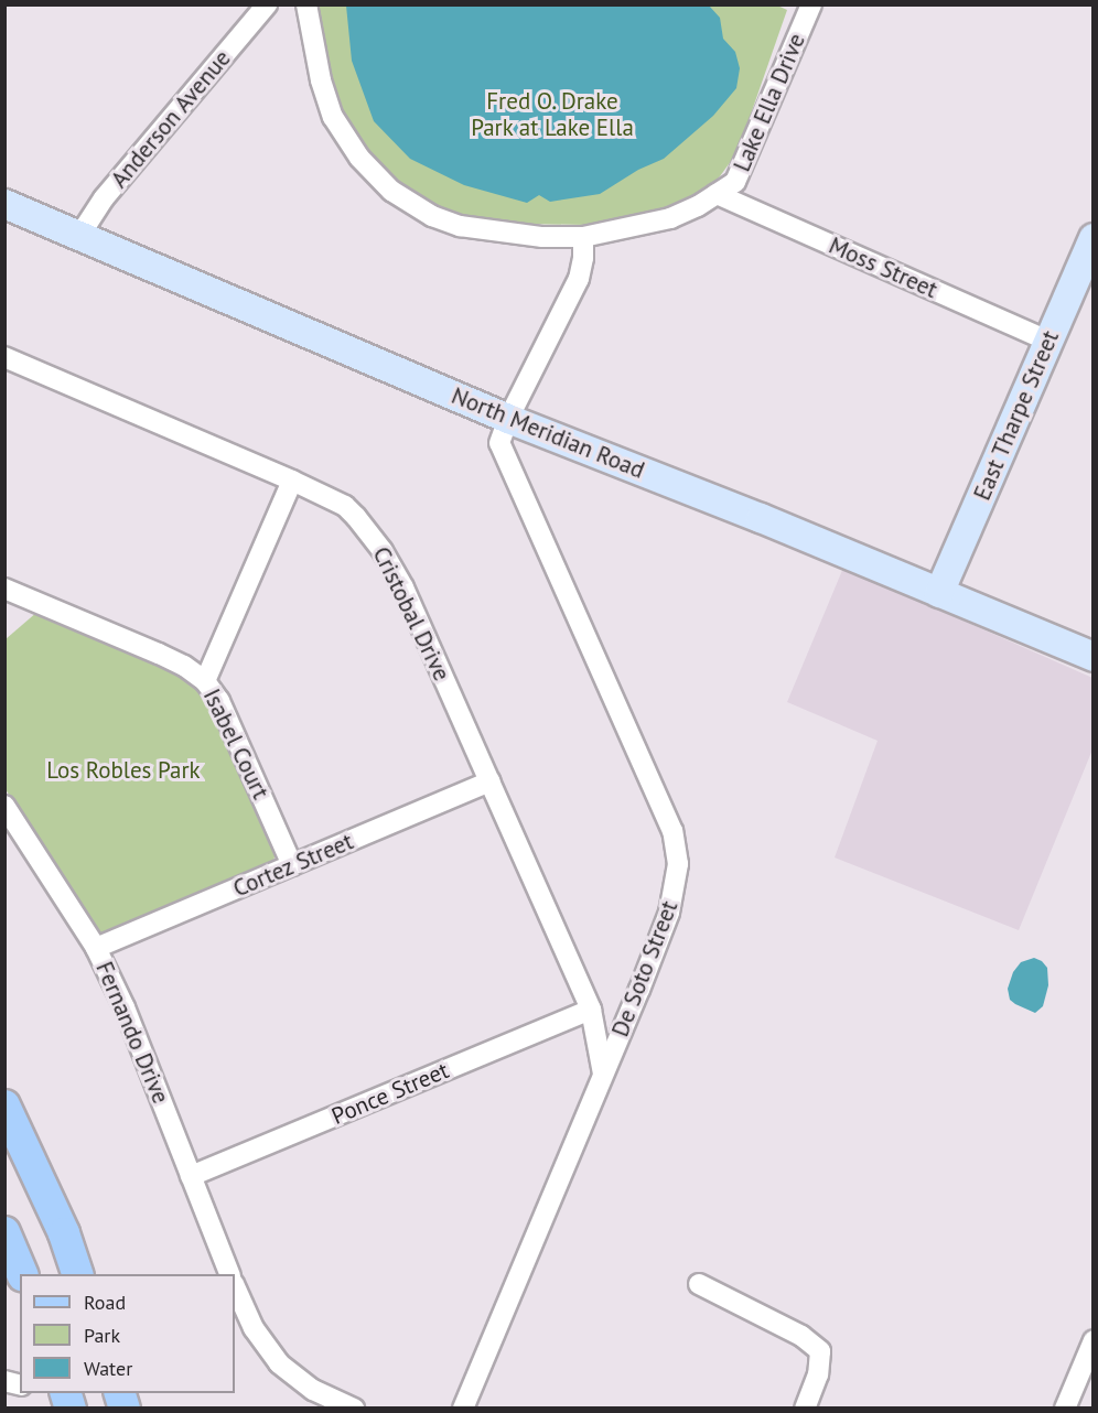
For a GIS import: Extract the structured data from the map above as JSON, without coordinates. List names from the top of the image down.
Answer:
{
  "streets": {
    "street": [
      "Lake Ella Drive",
      "Anderson Avenue",
      "Moss Street",
      "East Tharpe Street",
      "North Meridian Road",
      "Cristobal Drive",
      "Isabel Court",
      "Cortez Street",
      "De Soto Street",
      "Fernando Drive",
      "Ponce Street"
    ]
  },
  "crossings": [
    ["Lake Ella Drive", "Moss Street"],
    ["Lake Ella Drive", "De Soto Street"],
    ["Anderson Avenue", "North Meridian Road"],
    ["Moss Street", "East Tharpe Street"],
    ["East Tharpe Street", "North Meridian Road"],
    ["North Meridian Road", "De Soto Street"],
    ["Cristobal Drive", "Cortez Street"],
    ["Cristobal Drive", "De Soto Street"],
    ["Cristobal Drive", "Ponce Street"],
    ["Isabel Court", "Cortez Street"],
    ["Cortez Street", "Fernando Drive"],
    ["Fernando Drive", "Ponce Street"]
  ],
  "parks": ["Fred O. Drake Park at Lake Ella", "Los Robles Park"],
  "legend": ["Road", "Park", "Water"]
}
